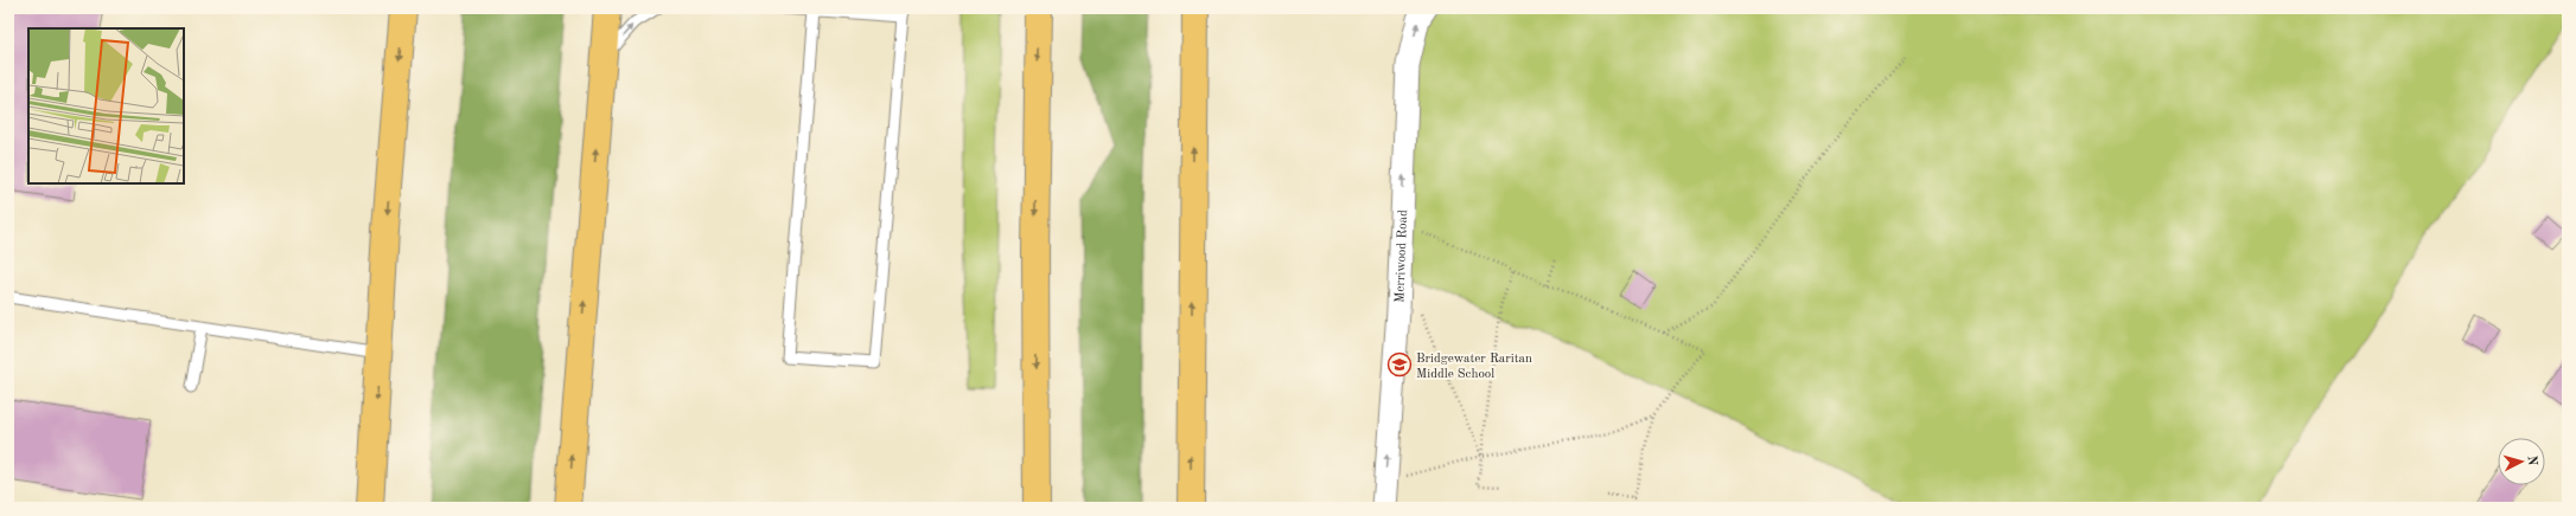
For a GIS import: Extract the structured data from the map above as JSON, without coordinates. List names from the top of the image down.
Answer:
{
  "streets": {
    "street": ["Merriwood Road"]
  },
  "one_way": ["Merriwood Road"],
  "places": {
    "school or university": ["Bridgewater Raritan Middle School"]
  },
  "north": "right"
}
